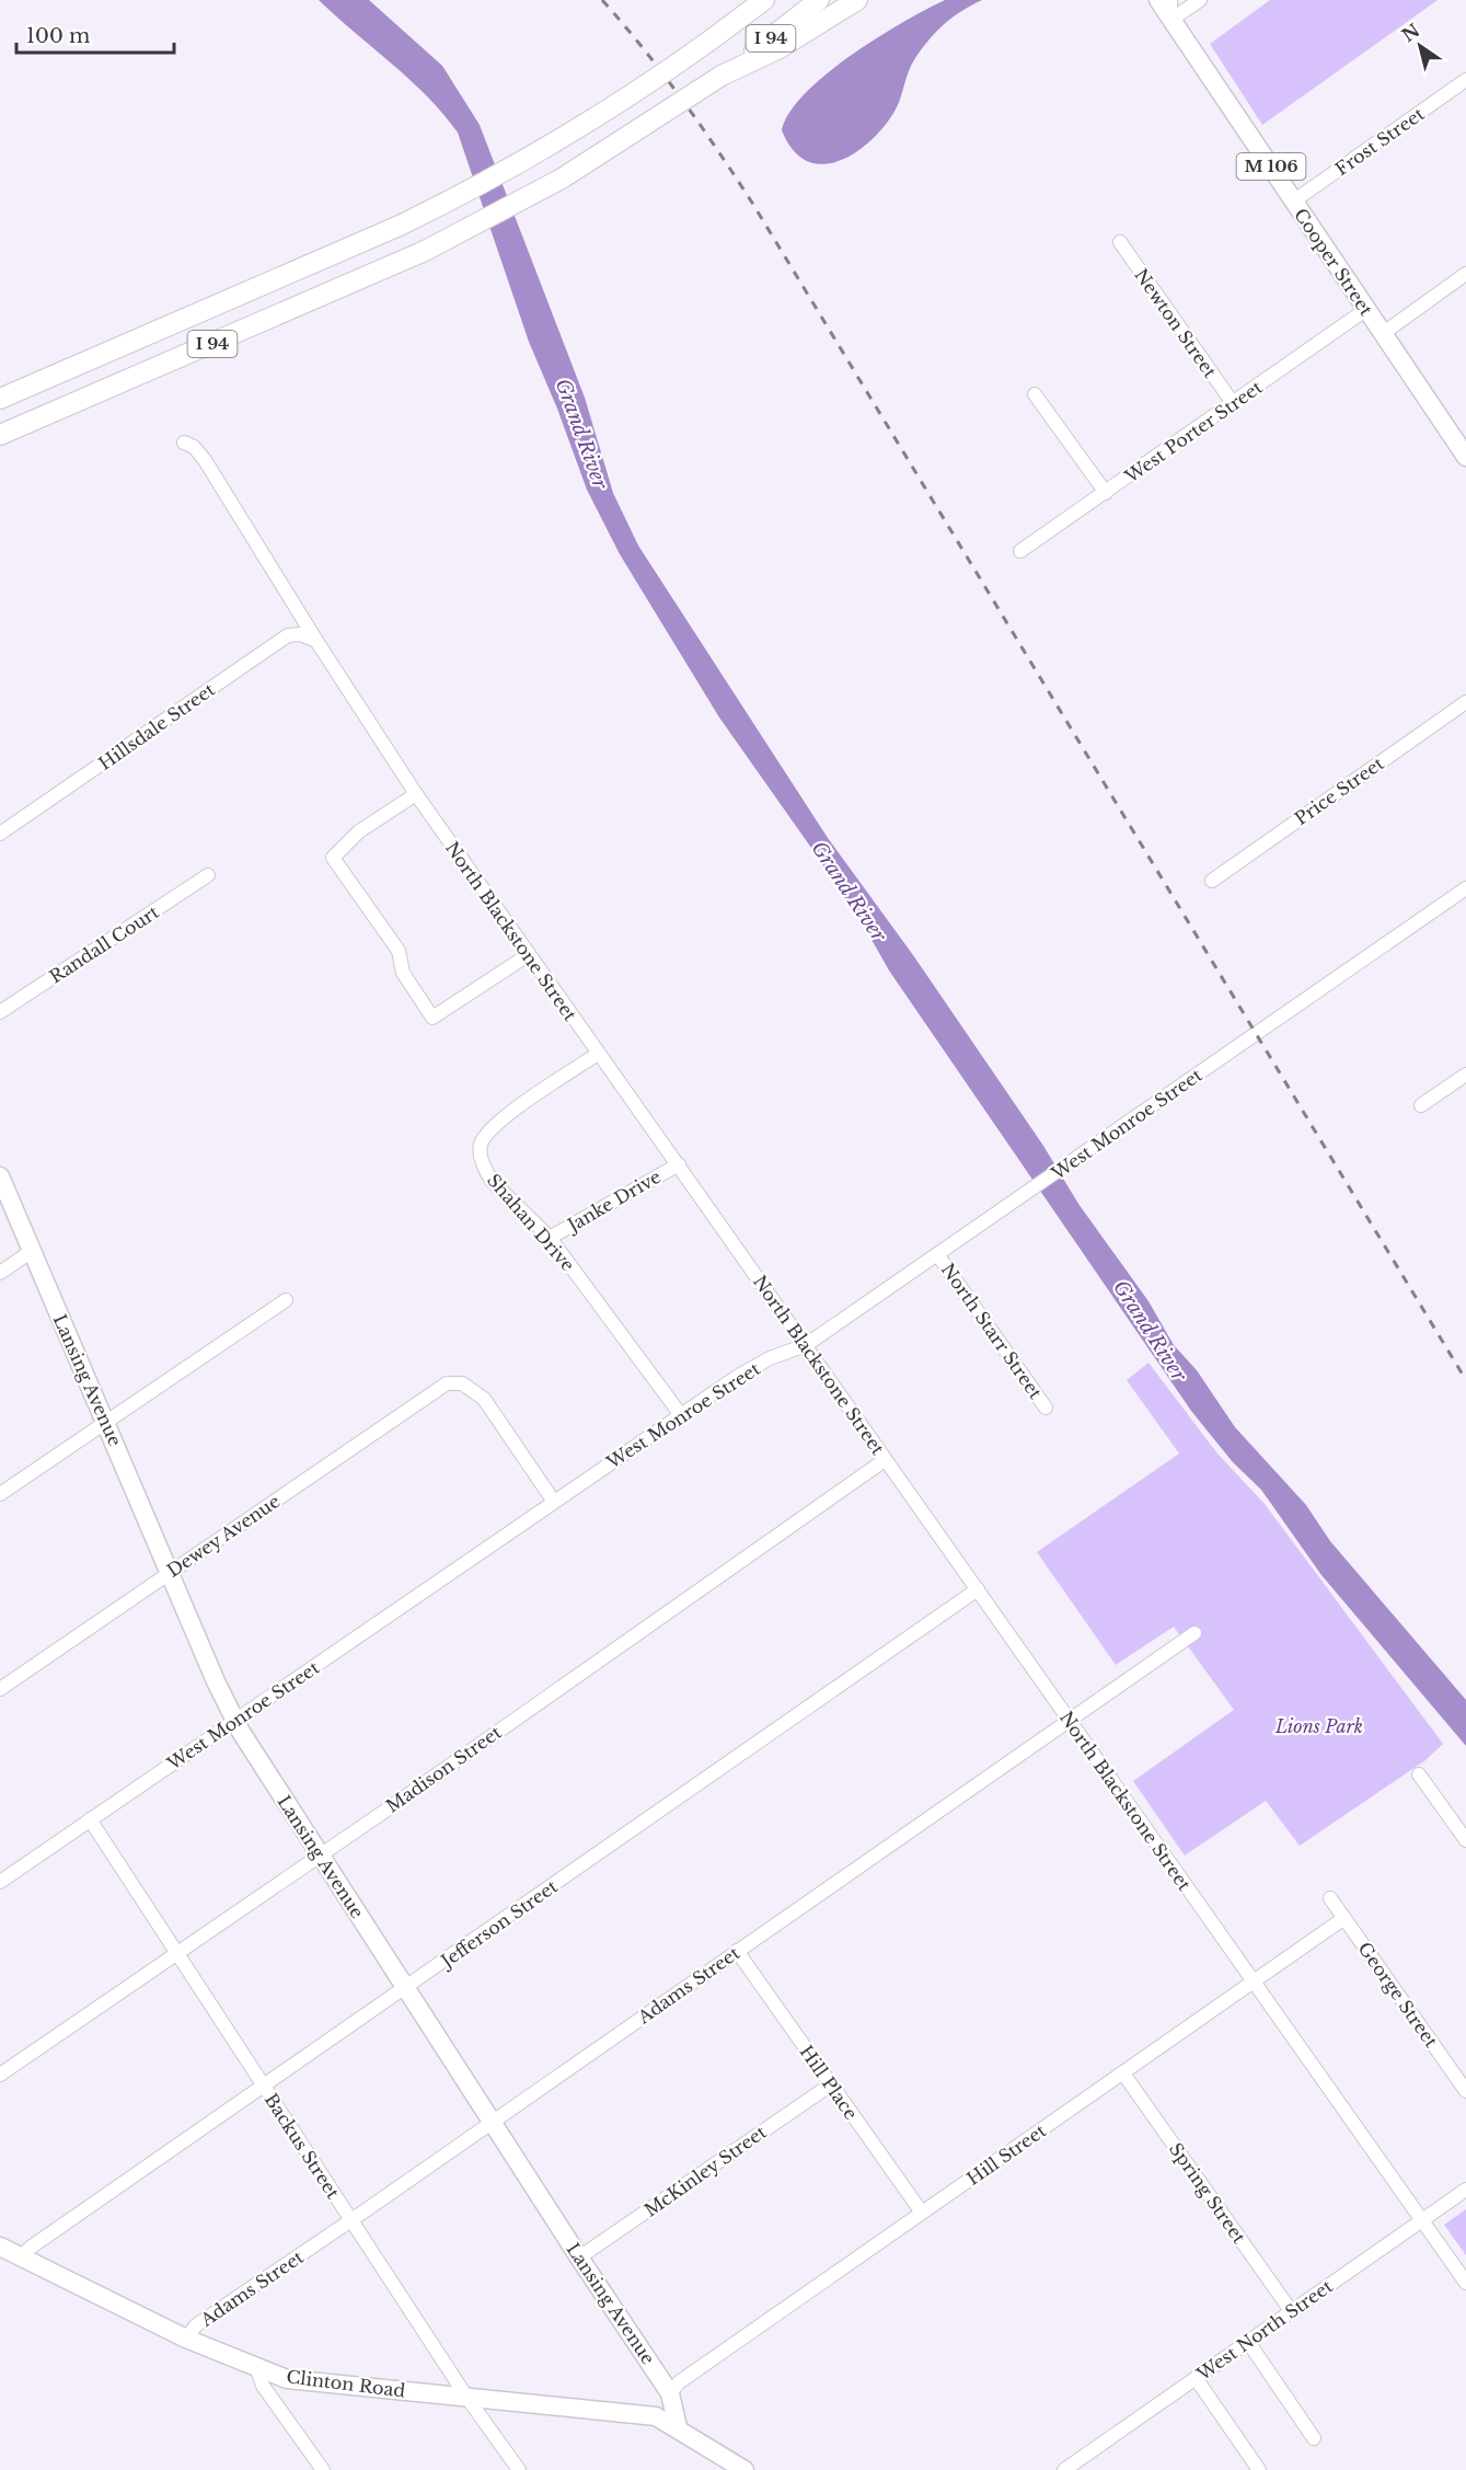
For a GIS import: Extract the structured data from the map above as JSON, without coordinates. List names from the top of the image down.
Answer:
{
  "streets": {
    "highway": ["I 94"],
    "main road": [
      "M 106",
      "Cooper Street",
      "Lansing Avenue",
      "Clinton Road"
    ],
    "street": [
      "Frost Street",
      "Newton Street",
      "West Porter Street",
      "Hillsdale Street",
      "Price Street",
      "North Blackstone Street",
      "Randall Court",
      "West Monroe Street",
      "Janke Drive",
      "Shahan Drive",
      "North Starr Street",
      "Dewey Avenue",
      "Madison Street",
      "Jefferson Street",
      "Adams Street",
      "George Street",
      "Hill Place",
      "Backus Street",
      "Hill Street",
      "McKinley Street",
      "Spring Street",
      "West North Street"
    ]
  },
  "crossings": [
    ["Frost Street", "Cooper Street"],
    ["Cooper Street", "West Porter Street"],
    ["Newton Street", "West Porter Street"],
    ["Hillsdale Street", "North Blackstone Street"],
    ["North Blackstone Street", "West Monroe Street"],
    ["North Blackstone Street", "Janke Drive"],
    ["North Blackstone Street", "Shahan Drive"],
    ["North Blackstone Street", "Madison Street"],
    ["North Blackstone Street", "Jefferson Street"],
    ["North Blackstone Street", "Adams Street"],
    ["North Blackstone Street", "Hill Street"],
    ["North Blackstone Street", "West North Street"],
    ["West Monroe Street", "Shahan Drive"],
    ["West Monroe Street", "North Starr Street"],
    ["West Monroe Street", "Lansing Avenue"],
    ["West Monroe Street", "Dewey Avenue"],
    ["West Monroe Street", "Backus Street"],
    ["Janke Drive", "Shahan Drive"],
    ["Lansing Avenue", "Dewey Avenue"],
    ["Lansing Avenue", "Madison Street"],
    ["Lansing Avenue", "Jefferson Street"],
    ["Lansing Avenue", "Adams Street"],
    ["Lansing Avenue", "Hill Street"],
    ["Lansing Avenue", "McKinley Street"],
    ["Lansing Avenue", "Clinton Road"],
    ["Madison Street", "Backus Street"],
    ["Jefferson Street", "Backus Street"],
    ["Jefferson Street", "Clinton Road"],
    ["Adams Street", "Hill Place"],
    ["Adams Street", "Backus Street"],
    ["Adams Street", "Clinton Road"],
    ["George Street", "Hill Street"],
    ["Hill Place", "Hill Street"],
    ["Hill Place", "McKinley Street"],
    ["Backus Street", "Clinton Road"],
    ["Hill Street", "Spring Street"],
    ["Spring Street", "West North Street"]
  ],
  "water": ["Grand River"],
  "parks": ["Lions Park"],
  "scale_bar": "100 m",
  "north": "top left"
}
